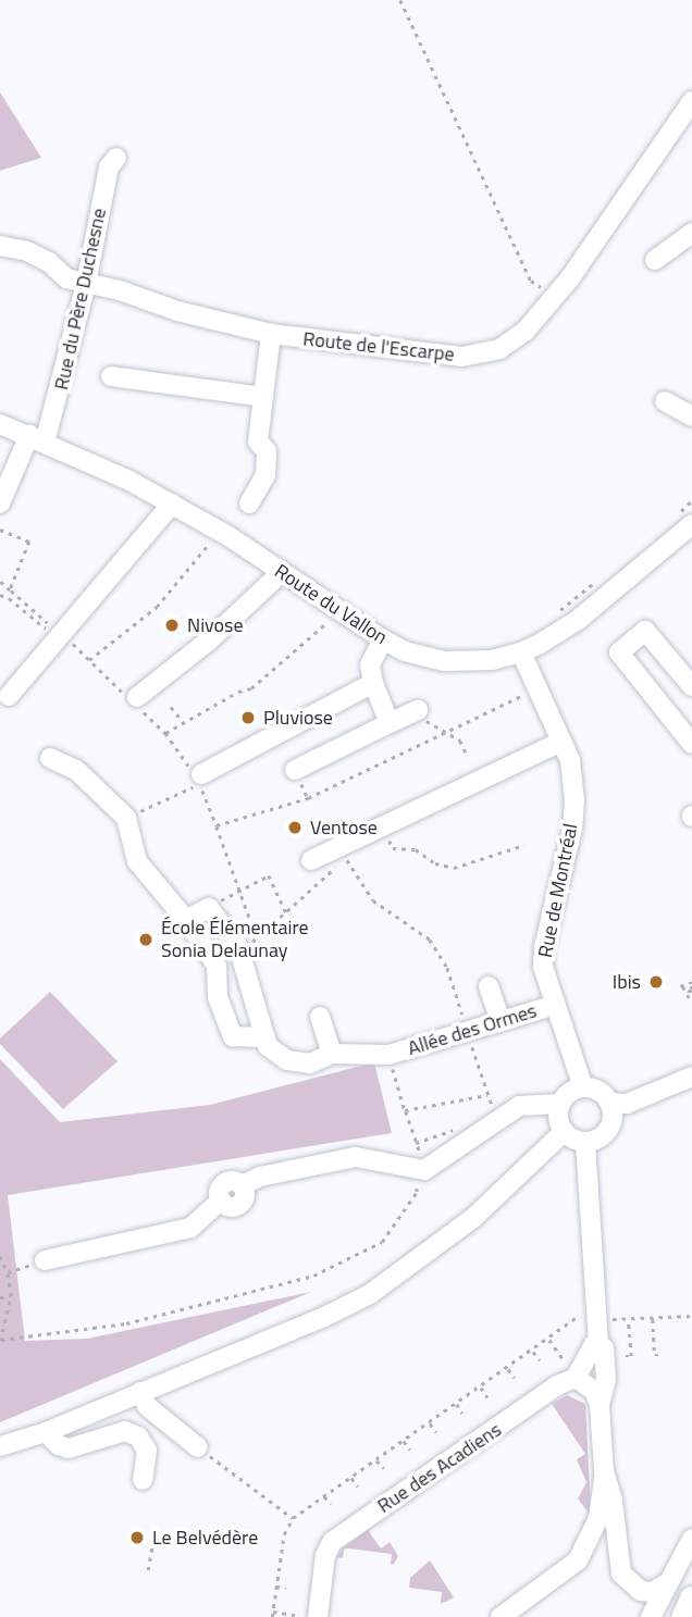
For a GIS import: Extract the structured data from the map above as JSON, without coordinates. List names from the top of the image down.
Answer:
{
  "streets": {
    "street": [
      "Rue du Père Duchesne",
      "Route de l'Escarpe",
      "Route du Vallon",
      "Rue de Montréal",
      "Allée des Ormes",
      "Rue des Acadiens"
    ]
  },
  "crossings": [
    ["Rue du Père Duchesne", "Route de l'Escarpe"],
    ["Rue du Père Duchesne", "Route du Vallon"],
    ["Route du Vallon", "Rue de Montréal"],
    ["Rue de Montréal", "Allée des Ormes"]
  ],
  "places": [
    "Nivose",
    "Pluviose",
    "Ventose",
    "École Élémentaire Sonia Delaunay",
    "Ibis",
    "Le Belvédère"
  ]
}
